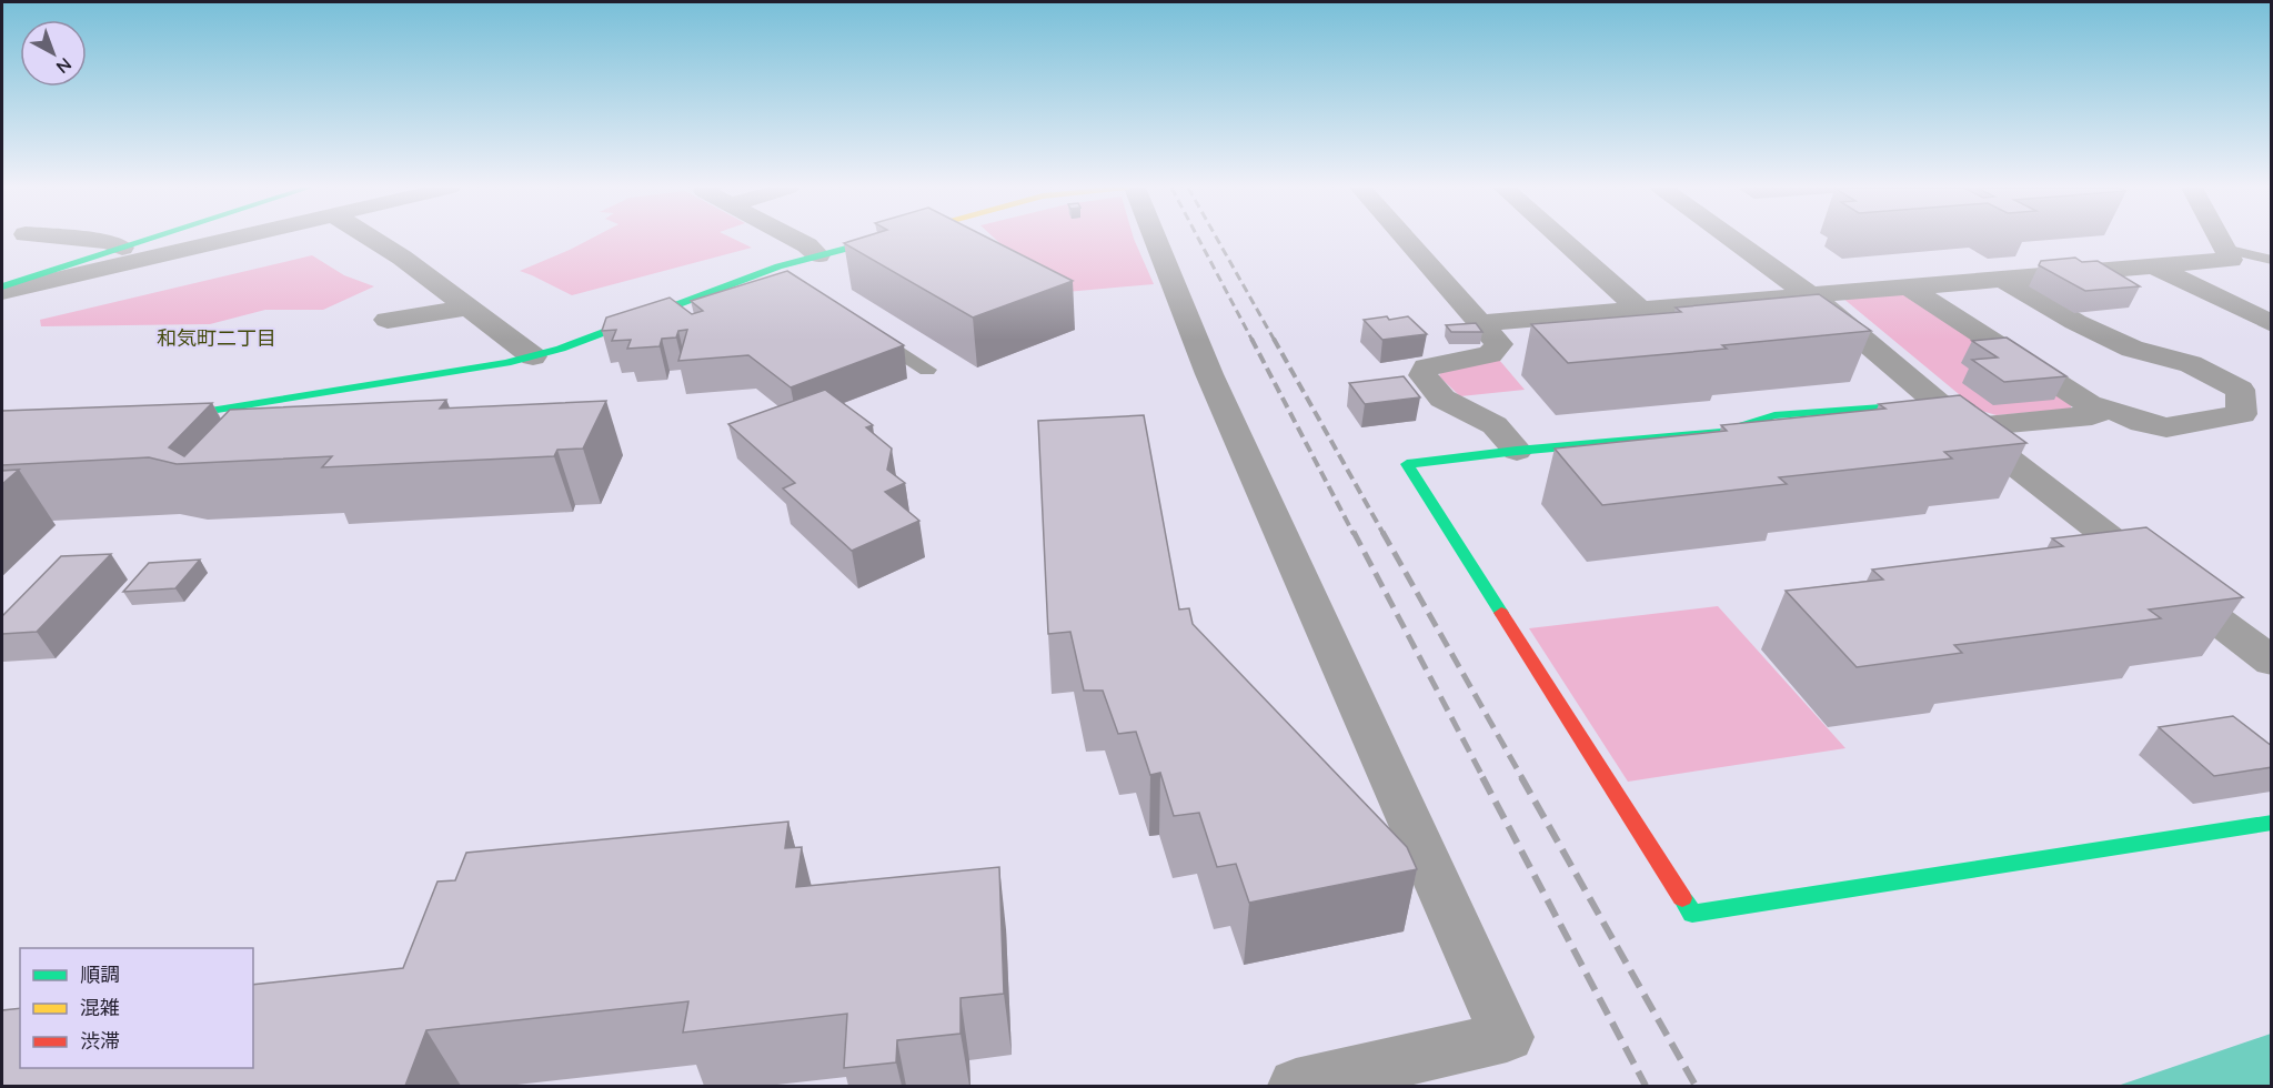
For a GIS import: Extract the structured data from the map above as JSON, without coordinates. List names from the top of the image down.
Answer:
{
  "districts": ["和気町二丁目"],
  "legend": ["順調", "混雑", "渋滞"],
  "north": "bottom right"
}
